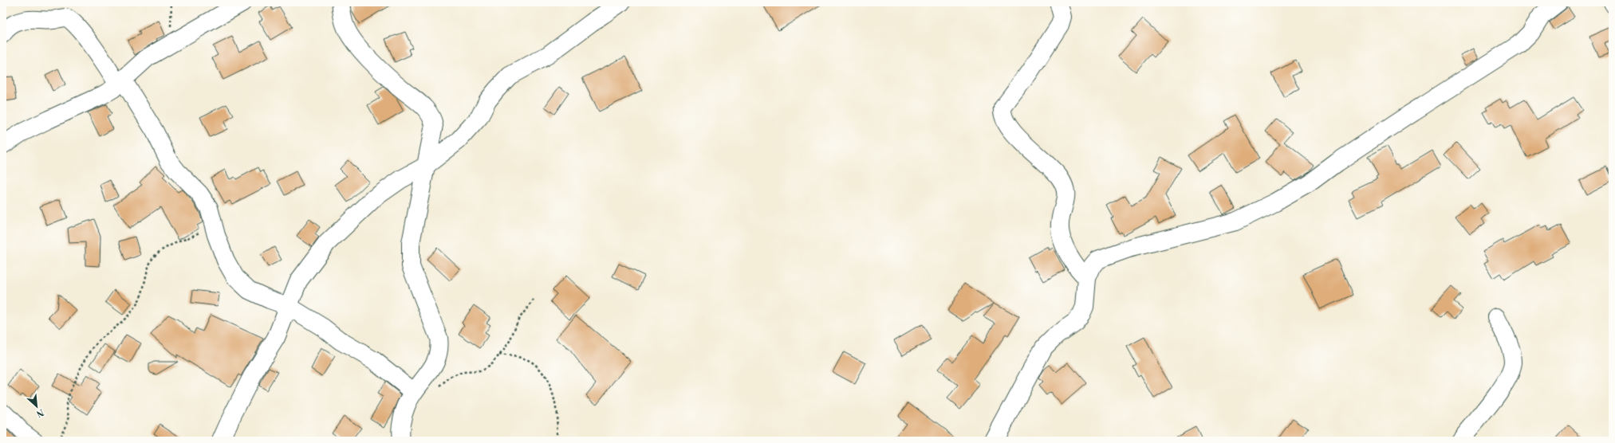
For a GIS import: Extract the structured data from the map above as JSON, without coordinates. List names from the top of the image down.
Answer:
{
  "north": "bottom right"
}
